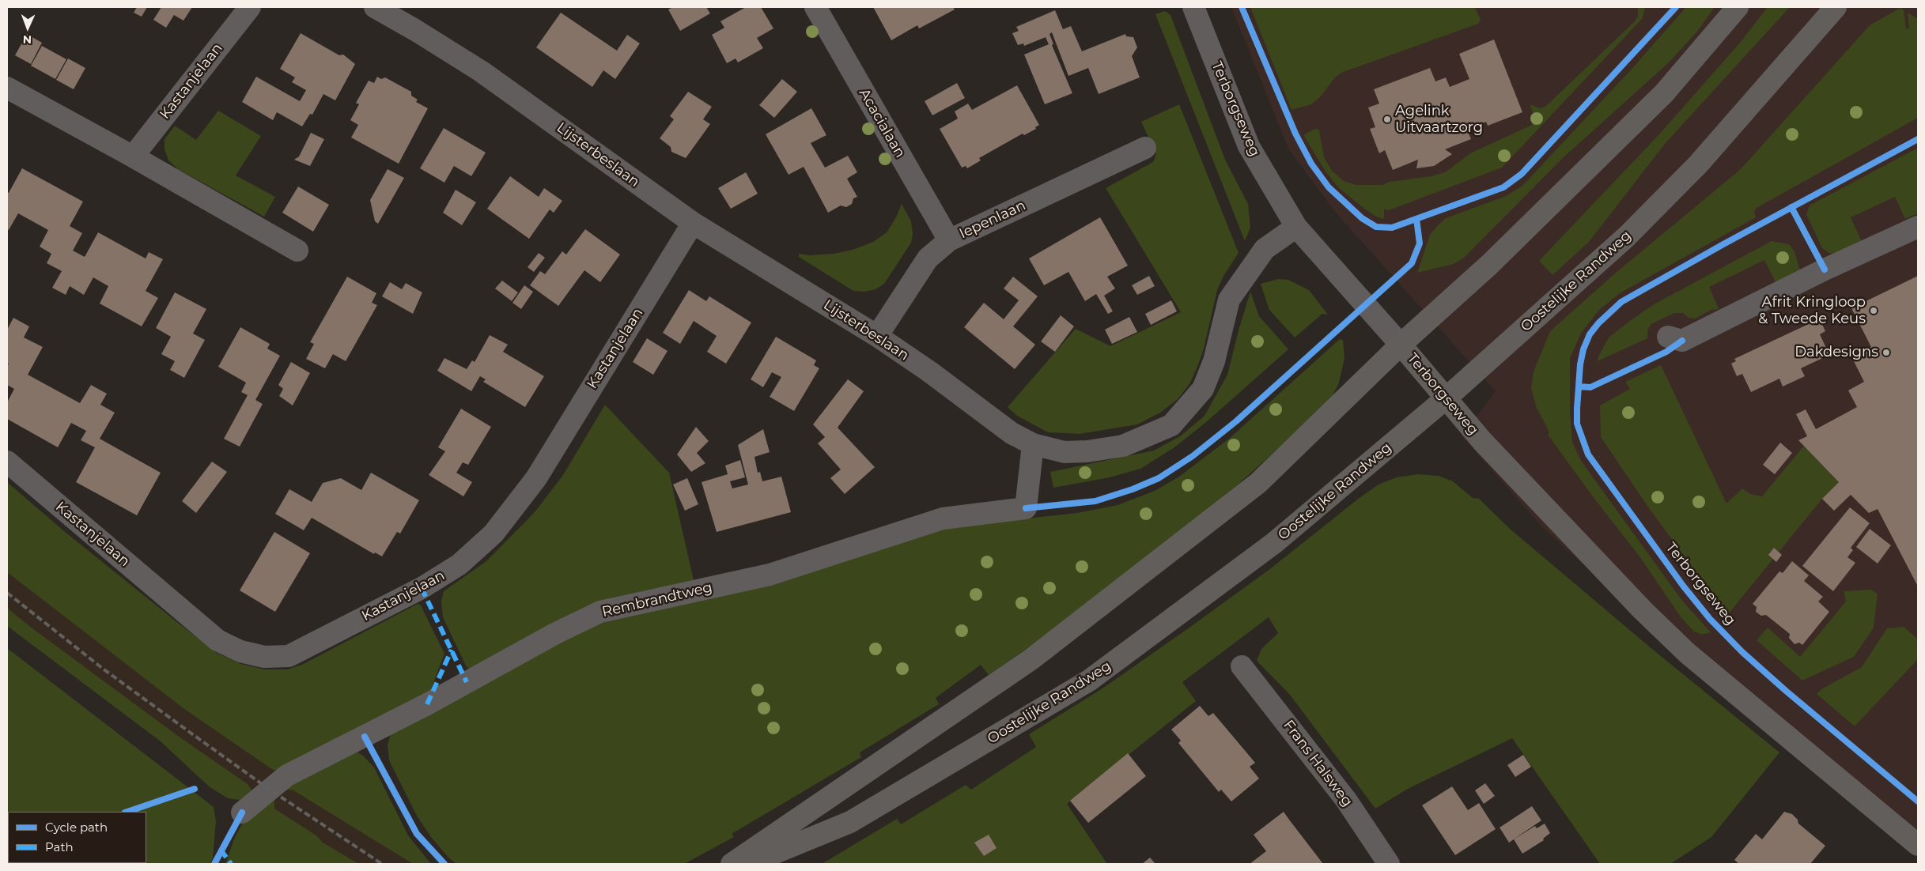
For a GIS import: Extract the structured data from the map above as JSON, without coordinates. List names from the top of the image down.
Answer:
{
  "streets": {
    "main road": ["Terborgseweg", "Oostelijke Randweg"],
    "street": [
      "Kastanjelaan",
      "Acacialaan",
      "Lijsterbeslaan",
      "Iepenlaan",
      "Rembrandtweg",
      "Frans Halsweg"
    ]
  },
  "crossings": [
    ["Kastanjelaan", "Lijsterbeslaan"],
    ["Terborgseweg", "Lijsterbeslaan"],
    ["Terborgseweg", "Oostelijke Randweg"],
    ["Acacialaan", "Iepenlaan"],
    ["Lijsterbeslaan", "Iepenlaan"],
    ["Lijsterbeslaan", "Rembrandtweg"]
  ],
  "places": ["Agelink Uitvaartzorg", "Afrit Kringloop & Tweede Keus", "Dakdesigns"],
  "legend": ["Cycle path", "Path"],
  "north": "bottom"
}
